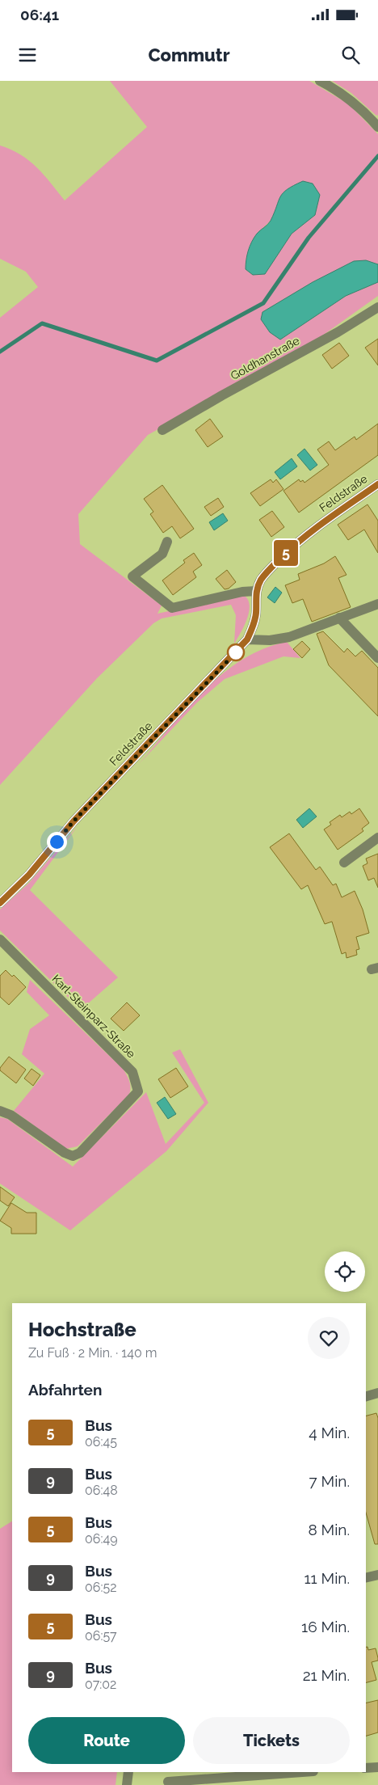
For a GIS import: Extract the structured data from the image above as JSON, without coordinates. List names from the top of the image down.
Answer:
{
  "streets": {
    "street": ["Goldhanstraße", "Feldstraße", "Karl-Steinparz-Straße"]
  },
  "lines": ["bus line 5"],
  "page": {
    "status": "06:41",
    "header": "Commutr",
    "on_map": "5",
    "heading": [
      ["Hochstraße", "Zu Fuß · 2 Min. · 140 m"],
      "Abfahrten"
    ],
    "list": [
      {
        "mark": "5",
        "name": "Bus",
        "note": "06:45",
        "value": "4 Min."
      },
      {
        "mark": "9",
        "name": "Bus",
        "note": "06:48",
        "value": "7 Min."
      },
      {
        "mark": "5",
        "name": "Bus",
        "note": "06:49",
        "value": "8 Min."
      },
      {
        "mark": "9",
        "name": "Bus",
        "note": "06:52",
        "value": "11 Min."
      },
      {
        "mark": "5",
        "name": "Bus",
        "note": "06:57",
        "value": "16 Min."
      },
      {
        "mark": "9",
        "name": "Bus",
        "note": "07:02",
        "value": "21 Min."
      }
    ],
    "buttons": ["Route", "Tickets"]
  }
}
